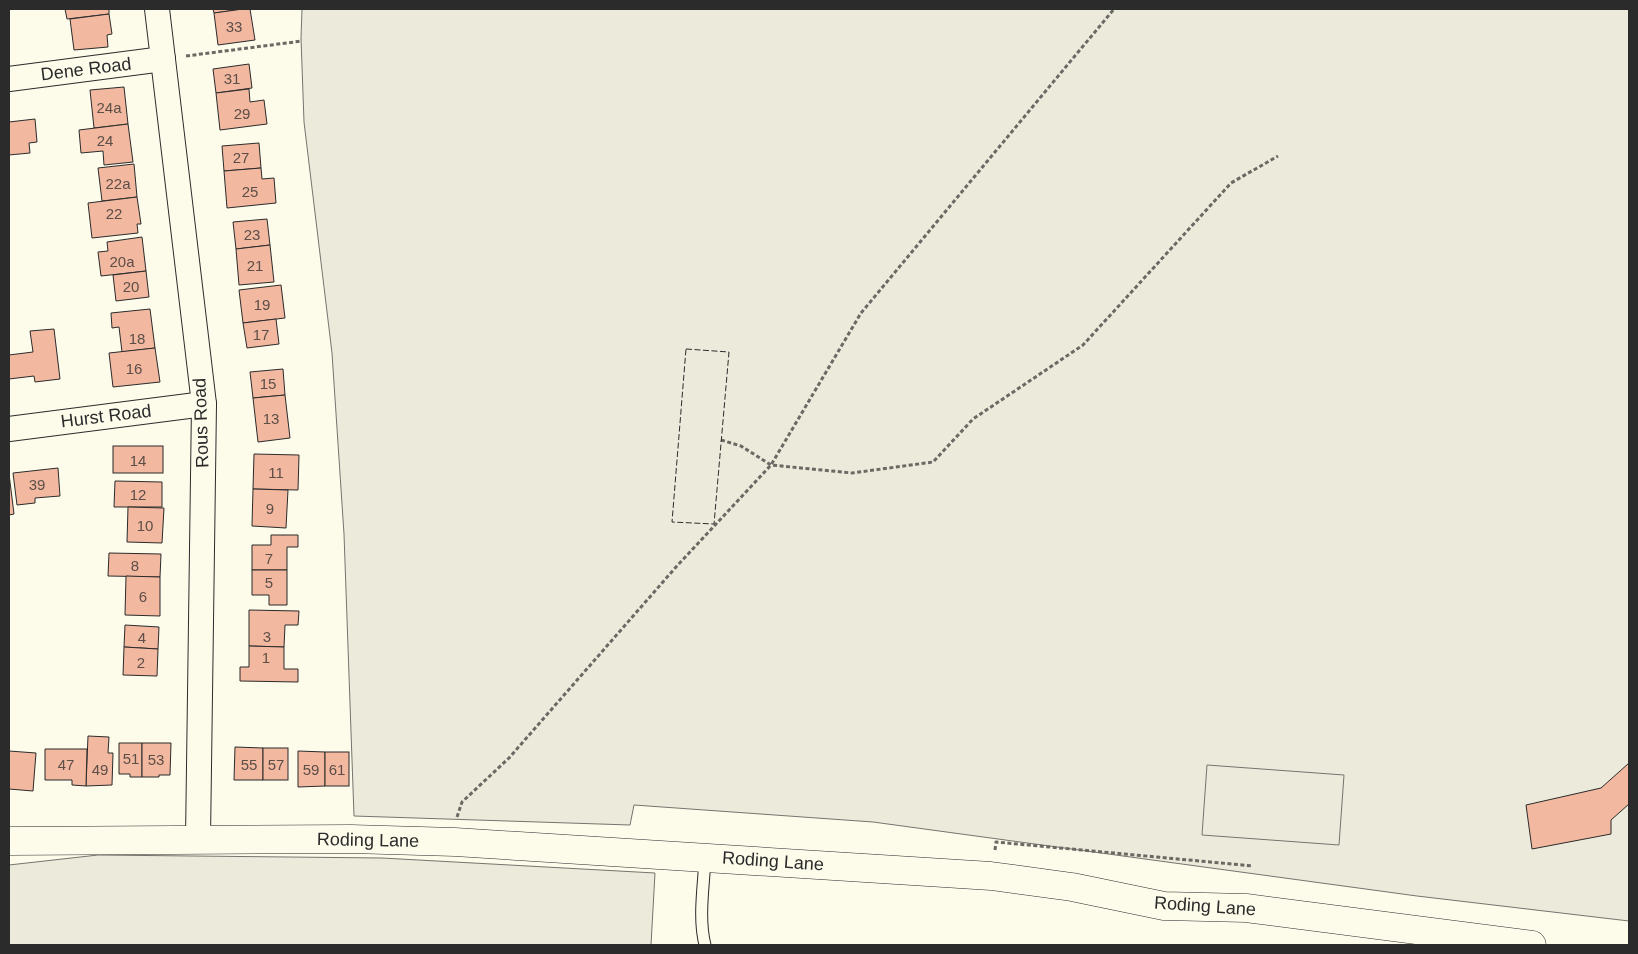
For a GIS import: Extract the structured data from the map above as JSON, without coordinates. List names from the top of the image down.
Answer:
{
  "streets": {
    "main road": ["Roding Lane"],
    "street": ["Dene Road", "Hurst Road", "Rous Road"]
  },
  "crossings": [
    ["Dene Road", "Rous Road"],
    ["Hurst Road", "Rous Road"],
    ["Rous Road", "Roding Lane"]
  ],
  "house_numbers": [
    "33",
    "31",
    "24a",
    "29",
    "24",
    "27",
    "22a",
    "25",
    "22",
    "23",
    "20a",
    "21",
    "20",
    "19",
    "17",
    "18",
    "16",
    "15",
    "13",
    "14",
    "11",
    "39",
    "12",
    "9",
    "10",
    "7",
    "8",
    "5",
    "6",
    "3",
    "4",
    "1",
    "2",
    "51",
    "53",
    "47",
    "55",
    "57",
    "49",
    "59",
    "61"
  ]
}
